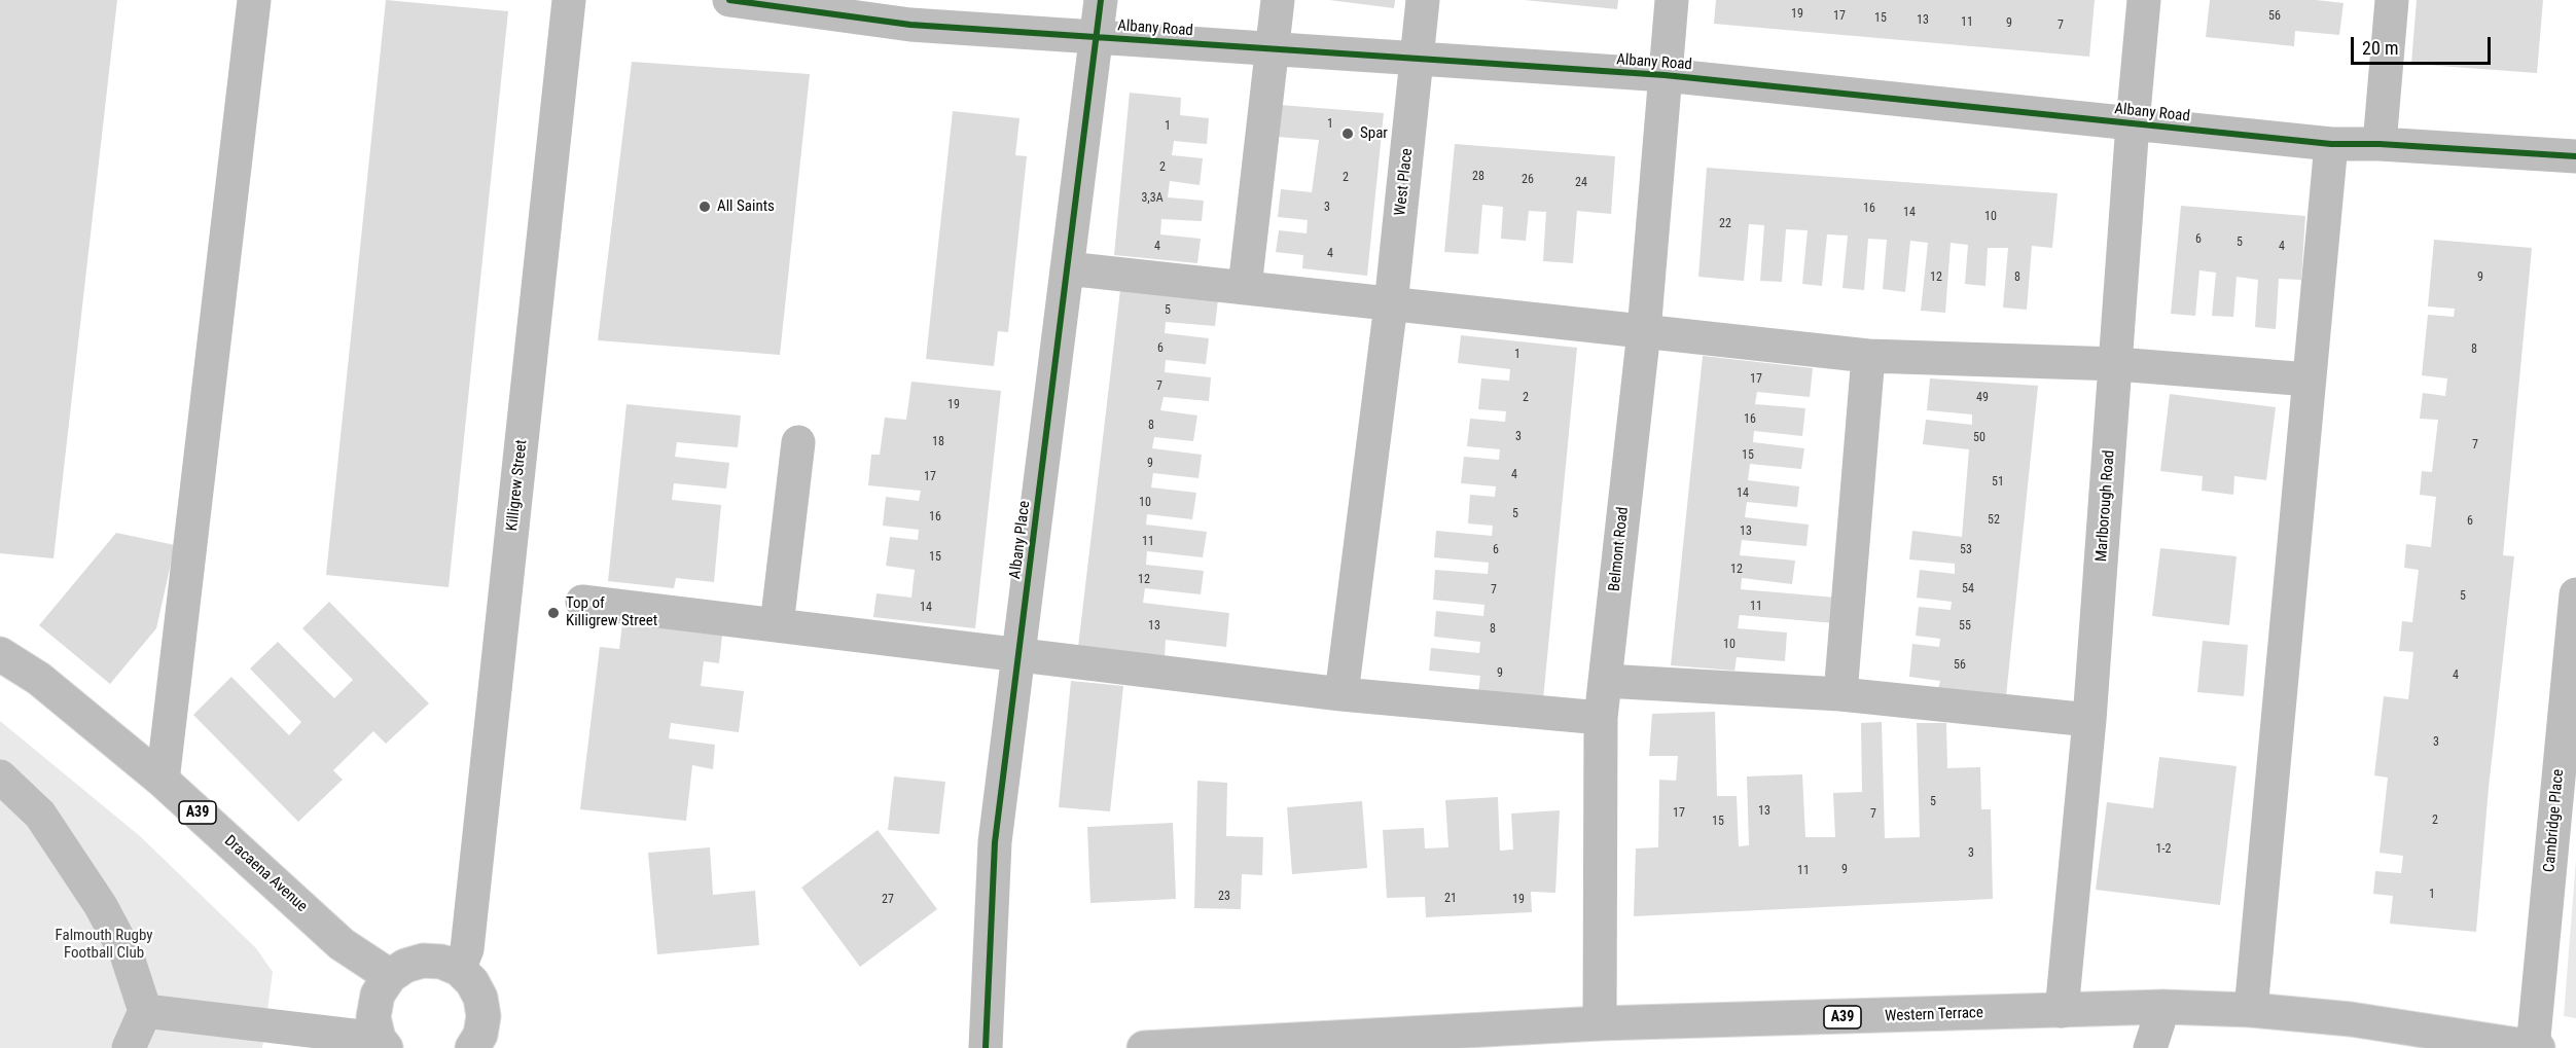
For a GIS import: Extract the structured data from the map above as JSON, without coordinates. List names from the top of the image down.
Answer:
{
  "streets": {
    "street": [
      "Albany Road",
      "West Place",
      "Killigrew Street",
      "Marlborough Road",
      "Albany Place",
      "Belmont Road",
      "A39",
      "Cambridge Place",
      "Dracaena Avenue",
      "Western Terrace"
    ]
  },
  "crossings": [
    ["Albany Road", "West Place"],
    ["Albany Road", "Marlborough Road"],
    ["Albany Road", "Albany Place"],
    ["Albany Road", "Belmont Road"],
    ["Marlborough Road", "Western Terrace"],
    ["Belmont Road", "Western Terrace"],
    ["Cambridge Place", "Western Terrace"]
  ],
  "parks": ["Falmouth Rugby Football Club"],
  "places": ["Spar", "All Saints", "Top of Killigrew Street"],
  "house_numbers": [
    "19",
    "17",
    "56",
    "15",
    "13",
    "11",
    "9",
    "7",
    "1",
    "1",
    "2",
    "28",
    "2",
    "26",
    "24",
    "3,3A",
    "3",
    "16",
    "14",
    "10",
    "22",
    "6",
    "5",
    "4",
    "4",
    "4",
    "12",
    "8",
    "9",
    "5",
    "6",
    "8",
    "1",
    "17",
    "7",
    "2",
    "49",
    "19",
    "16",
    "8",
    "3",
    "50",
    "18",
    "7",
    "15",
    "9",
    "4",
    "17",
    "51",
    "14",
    "10",
    "5",
    "16",
    "52",
    "6",
    "13",
    "11",
    "6",
    "53",
    "15",
    "12",
    "12",
    "54",
    "7",
    "5",
    "11",
    "14",
    "13",
    "55",
    "8",
    "10",
    "56",
    "9",
    "4",
    "3",
    "5",
    "13",
    "17",
    "7",
    "2",
    "15",
    "1-2",
    "3",
    "9",
    "11",
    "1",
    "23",
    "21",
    "27",
    "19"
  ],
  "scale_bar": "20 m"
}
